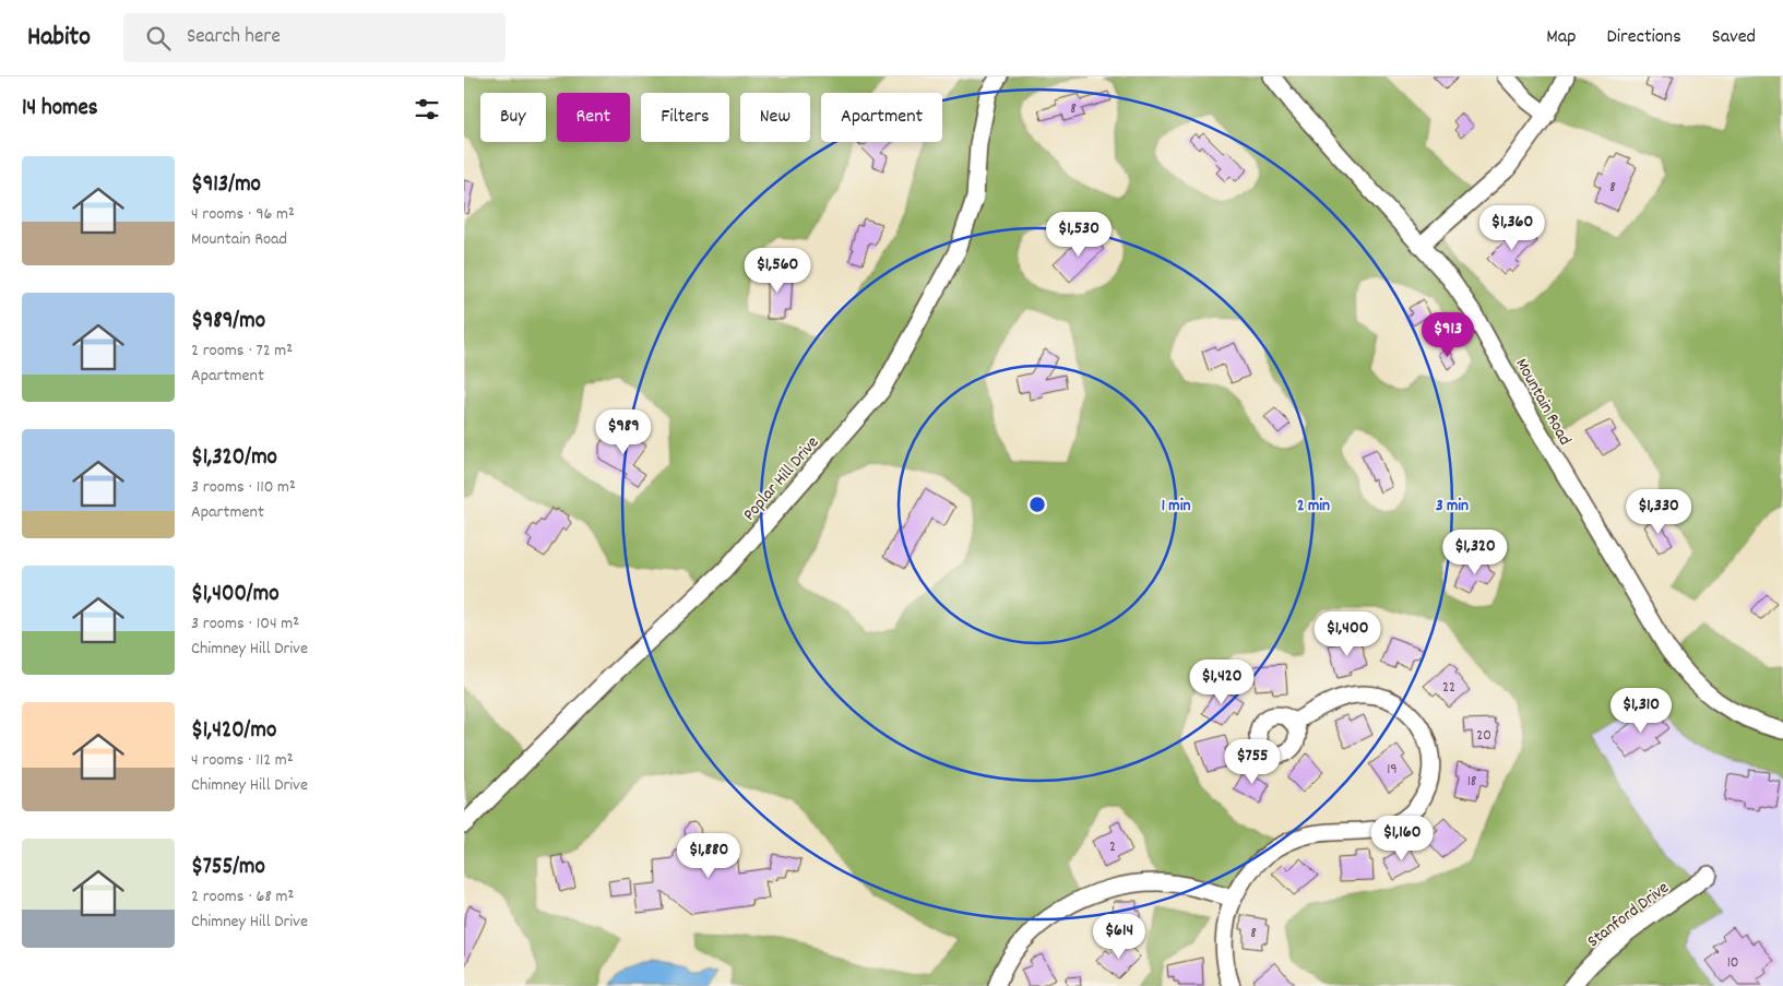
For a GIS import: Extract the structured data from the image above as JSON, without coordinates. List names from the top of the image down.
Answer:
{
  "streets": {
    "street": ["Mountain Road", "Poplar Hill Drive", "Stanford Drive"]
  },
  "house_numbers": [
    "8",
    "8",
    "22",
    "20",
    "19",
    "18",
    "2",
    "8",
    "10"
  ],
  "page": {
    "header": "Habito",
    "search": "Search here",
    "nav": ["Map", "Directions", "Saved"],
    "heading": "14 homes",
    "chip": [
      "Buy",
      "Rent",
      "Filters",
      "New",
      "Apartment"
    ],
    "list": [
      {
        "name": "$913/mo",
        "note": "4 rooms · 96 m² · Mountain Road"
      },
      {
        "name": "$989/mo",
        "note": "2 rooms · 72 m² · Apartment"
      },
      {
        "name": "$1,320/mo",
        "note": "3 rooms · 110 m² · Apartment"
      },
      {
        "name": "$1,400/mo",
        "note": "3 rooms · 104 m² · Chimney Hill Drive"
      },
      {
        "name": "$1,420/mo",
        "note": "4 rooms · 112 m² · Chimney Hill Drive"
      },
      {
        "name": "$755/mo",
        "note": "2 rooms · 68 m² · Chimney Hill Drive"
      }
    ],
    "price": [
      "$1,360",
      "$1,530",
      "$1,560",
      "$913",
      "$989",
      "$1,330",
      "$1,320",
      "$1,400",
      "$1,420",
      "$1,310",
      "$755",
      "$1,160",
      "$1,880",
      "$614"
    ]
  },
  "rings": ["1 min", "2 min", "3 min"]
}
